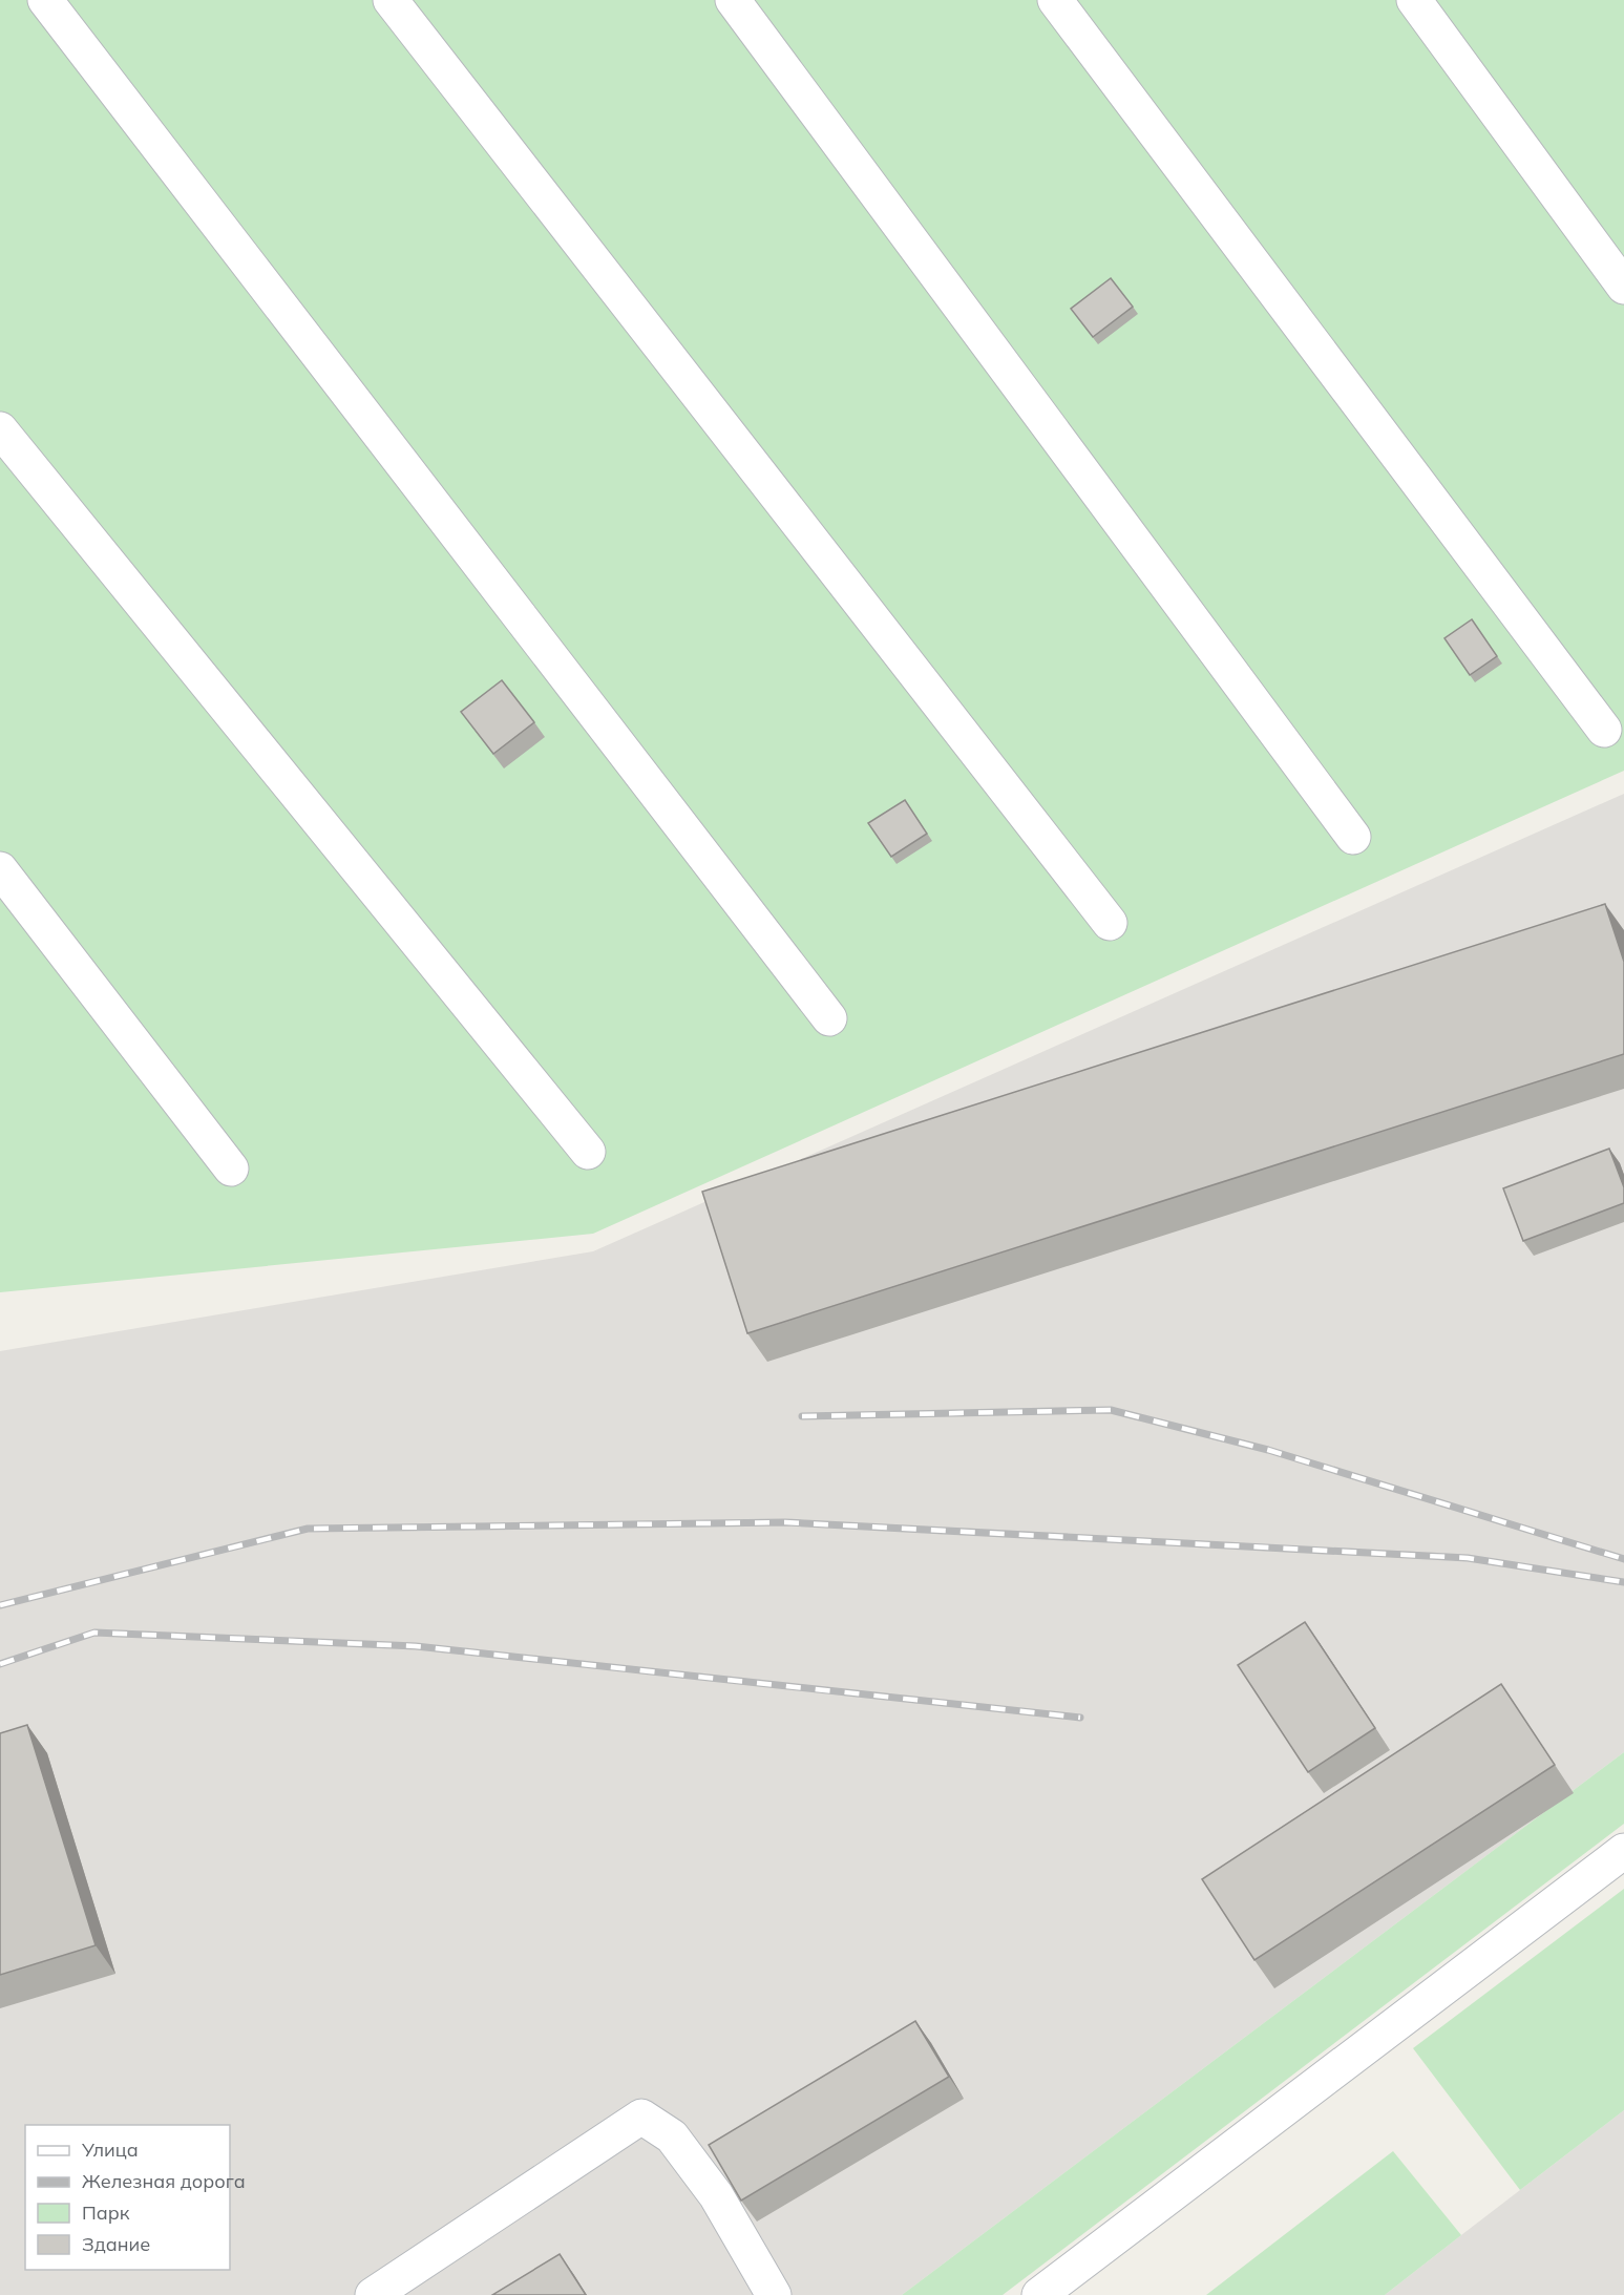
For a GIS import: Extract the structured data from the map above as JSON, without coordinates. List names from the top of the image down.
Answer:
{
  "legend": [
    "Улица",
    "Железная дорога",
    "Парк",
    "Здание"
  ]
}
